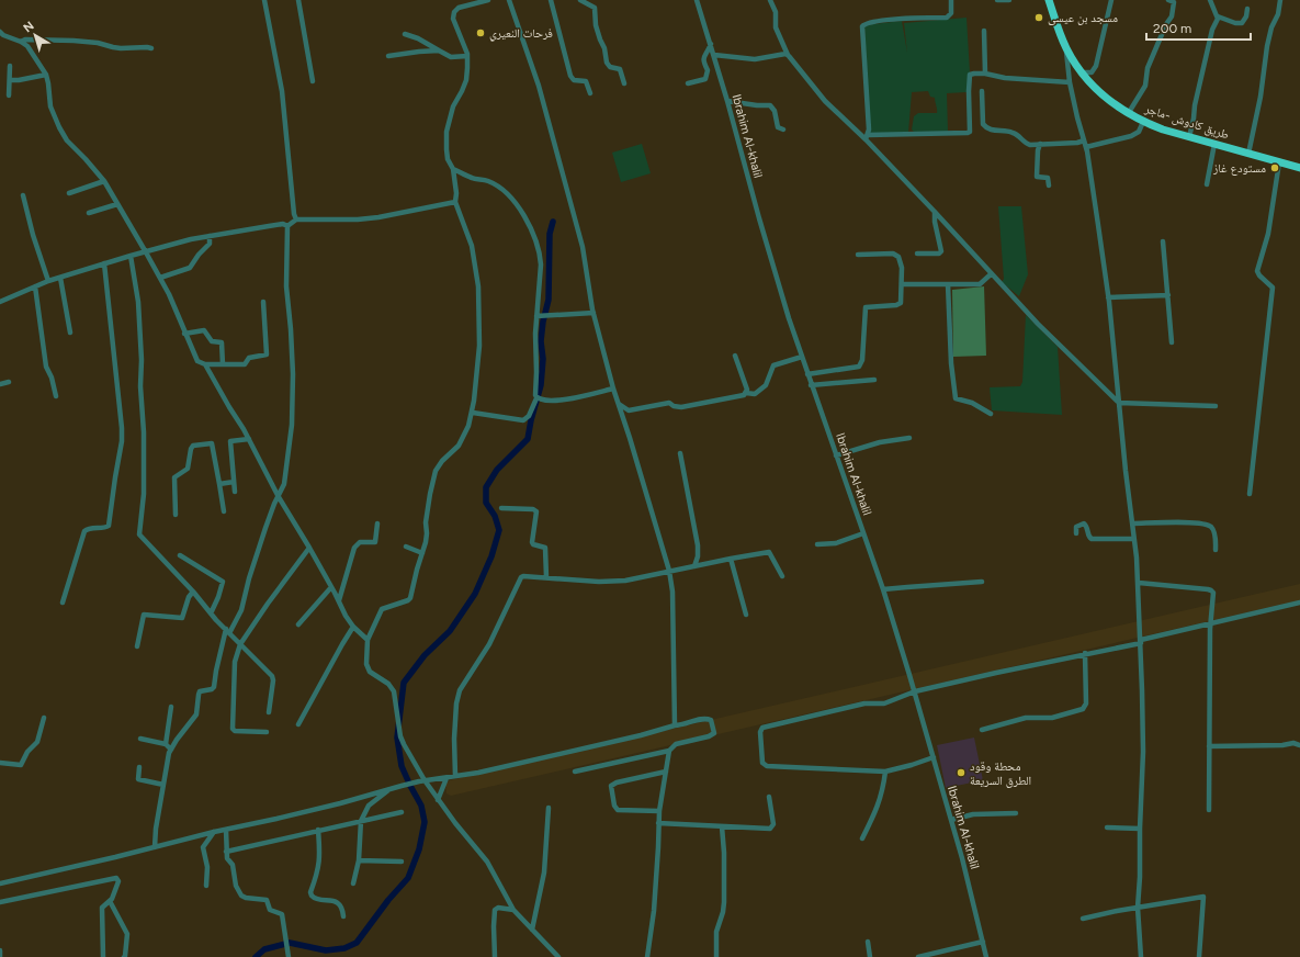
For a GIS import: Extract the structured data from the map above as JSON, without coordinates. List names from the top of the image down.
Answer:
{
  "streets": {
    "highway": ["طريق كادوش -ماجر"],
    "street": ["Ibrahim Al-khalil"]
  },
  "places": [
    "مسجد بن عيسى",
    "فرحات النعيري",
    "مستودع غاز",
    "محطة وقود الطرق السريعة"
  ],
  "scale_bar": "200 m",
  "north": "top left"
}
